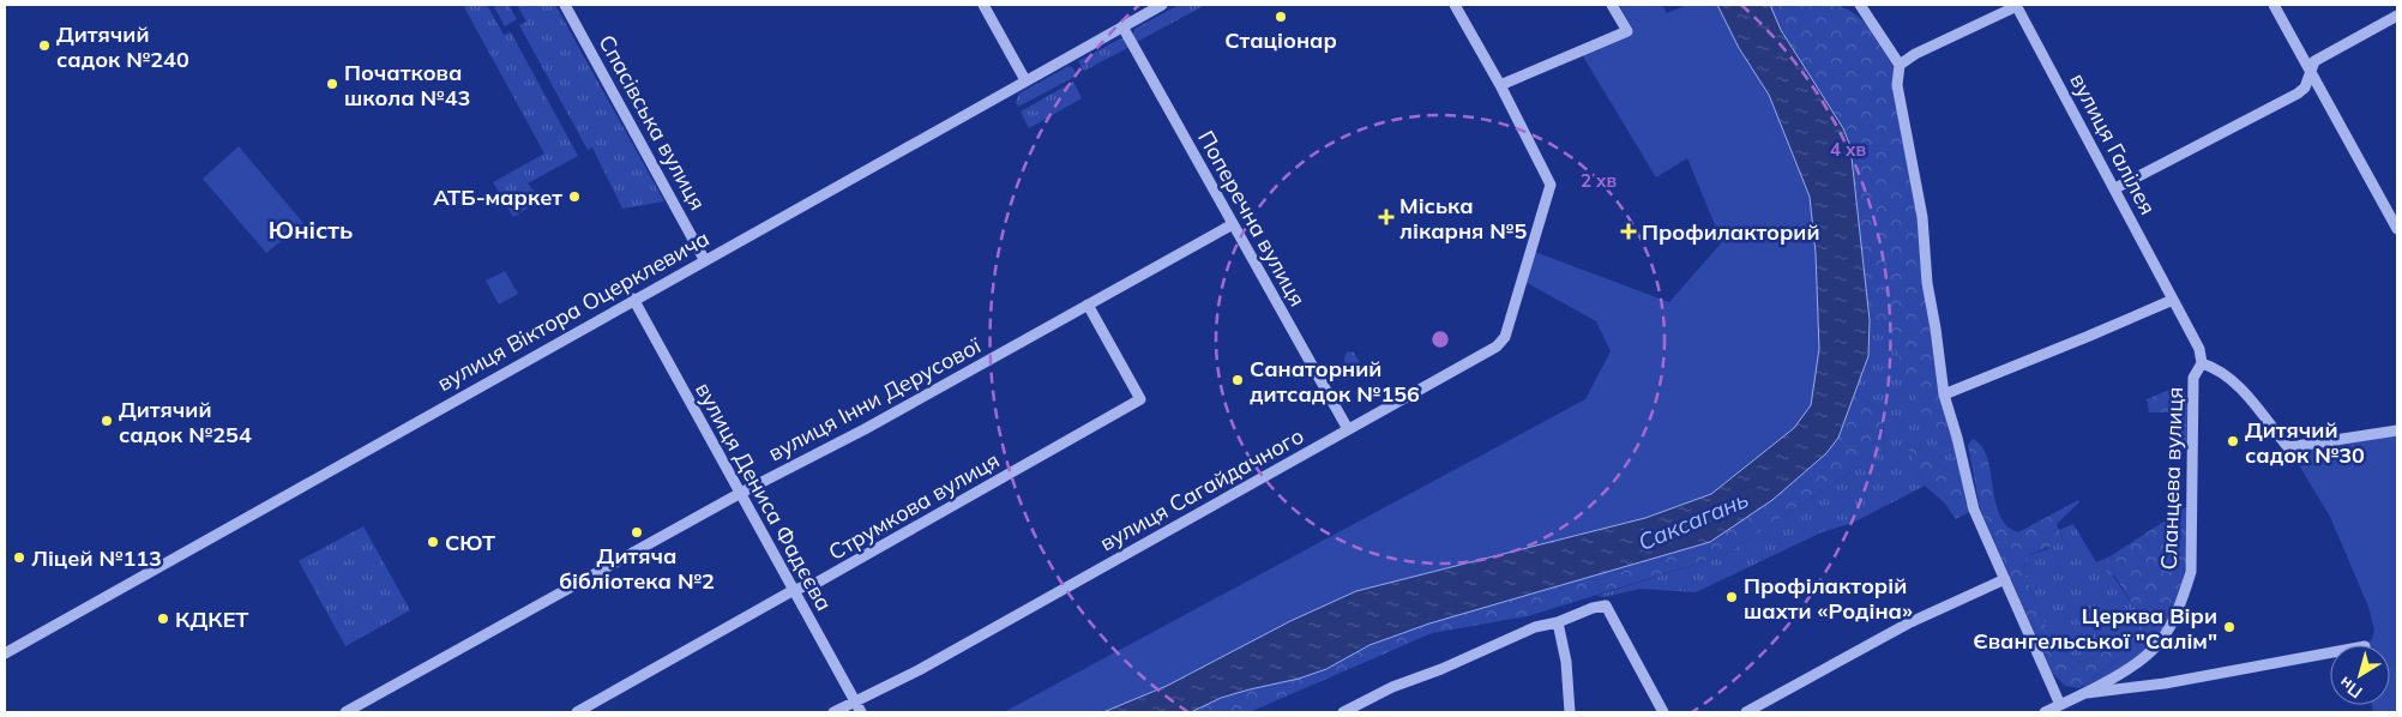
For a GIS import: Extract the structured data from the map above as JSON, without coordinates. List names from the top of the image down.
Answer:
{
  "streets": {
    "street": [
      "Спасівська вулиця",
      "вулиця Галілея",
      "Поперечна вулиця",
      "вулиця Віктора Оцерклевича",
      "вулиця Інни Дерусової",
      "Сланцева вулиця",
      "вулиця Сагайдачного",
      "вулиця Дениса Фадєєва",
      "Струмкова вулиця"
    ]
  },
  "crossings": [
    ["Спасівська вулиця", "вулиця Віктора Оцерклевича"],
    ["вулиця Галілея", "Сланцева вулиця"],
    ["Поперечна вулиця", "вулиця Віктора Оцерклевича"],
    ["Поперечна вулиця", "вулиця Інни Дерусової"],
    ["Поперечна вулиця", "вулиця Сагайдачного"],
    ["вулиця Віктора Оцерклевича", "вулиця Дениса Фадєєва"],
    ["вулиця Інни Дерусової", "вулиця Дениса Фадєєва"],
    ["вулиця Інни Дерусової", "Струмкова вулиця"],
    ["вулиця Сагайдачного", "вулиця Дениса Фадєєва"],
    ["вулиця Дениса Фадєєва", "Струмкова вулиця"]
  ],
  "districts": ["Юність"],
  "water": ["Саксагань"],
  "places": {
    "other": [
      "Стаціонар",
      "Дитячий садок №240",
      "Початкова школа №43",
      "АТБ-маркет",
      "Санаторний дитсадок №156",
      "Дитячий садок №254",
      "Дитячий садок №30",
      "Дитяча бібліотека №2",
      "СЮТ",
      "Ліцей №113",
      "Профілакторій шахти «Родіна»",
      "КДКЕТ",
      "Церква Віри Євангельської \"Салім\""
    ],
    "health": ["Міська лікарня №5", "Профилакторий"]
  },
  "north": "bottom left",
  "rings": ["4 хв", "2 хв"]
}
